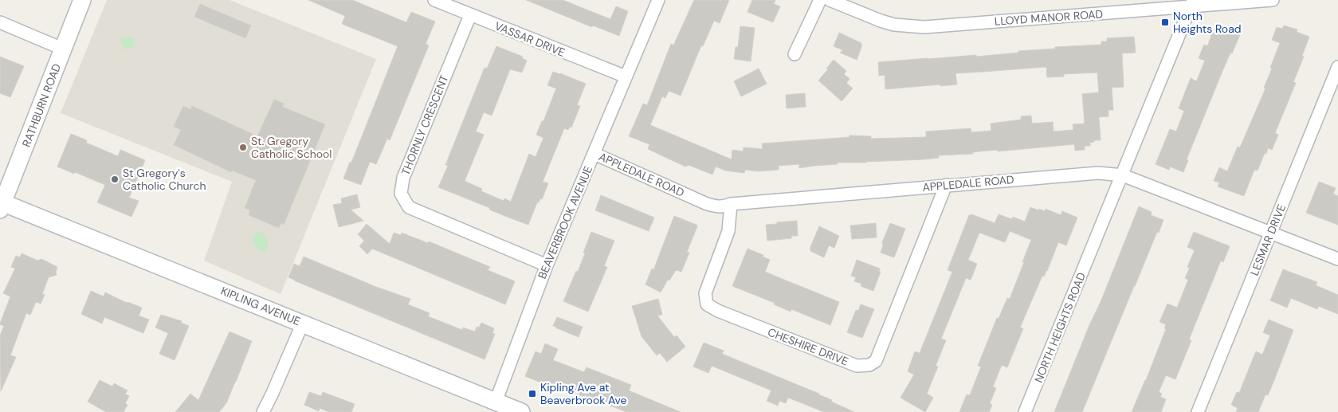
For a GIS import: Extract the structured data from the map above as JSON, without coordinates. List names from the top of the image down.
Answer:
{
  "streets": {
    "main road": ["RATHBURN ROAD", "KIPLING AVENUE"],
    "street": [
      "LLOYD MANOR ROAD",
      "VASSAR DRIVE",
      "THORNLY CRESCENT",
      "APPLEDALE ROAD",
      "BEAVERBROOK AVENUE",
      "LESMAR DRIVE",
      "NORTH HEIGHTS ROAD",
      "CHESHIRE DRIVE"
    ]
  },
  "crossings": [
    ["LLOYD MANOR ROAD", "NORTH HEIGHTS ROAD"],
    ["VASSAR DRIVE", "THORNLY CRESCENT"],
    ["VASSAR DRIVE", "BEAVERBROOK AVENUE"],
    ["RATHBURN ROAD", "KIPLING AVENUE"],
    ["THORNLY CRESCENT", "BEAVERBROOK AVENUE"],
    ["APPLEDALE ROAD", "BEAVERBROOK AVENUE"],
    ["APPLEDALE ROAD", "LESMAR DRIVE"],
    ["APPLEDALE ROAD", "NORTH HEIGHTS ROAD"],
    ["APPLEDALE ROAD", "CHESHIRE DRIVE"],
    ["BEAVERBROOK AVENUE", "KIPLING AVENUE"]
  ],
  "places": {
    "transit": ["North Heights Road", "Kipling Ave at Beaverbrook Ave"],
    "other": ["St. Gregory Catholic School", "St Gregory's Catholic Church"]
  }
}
